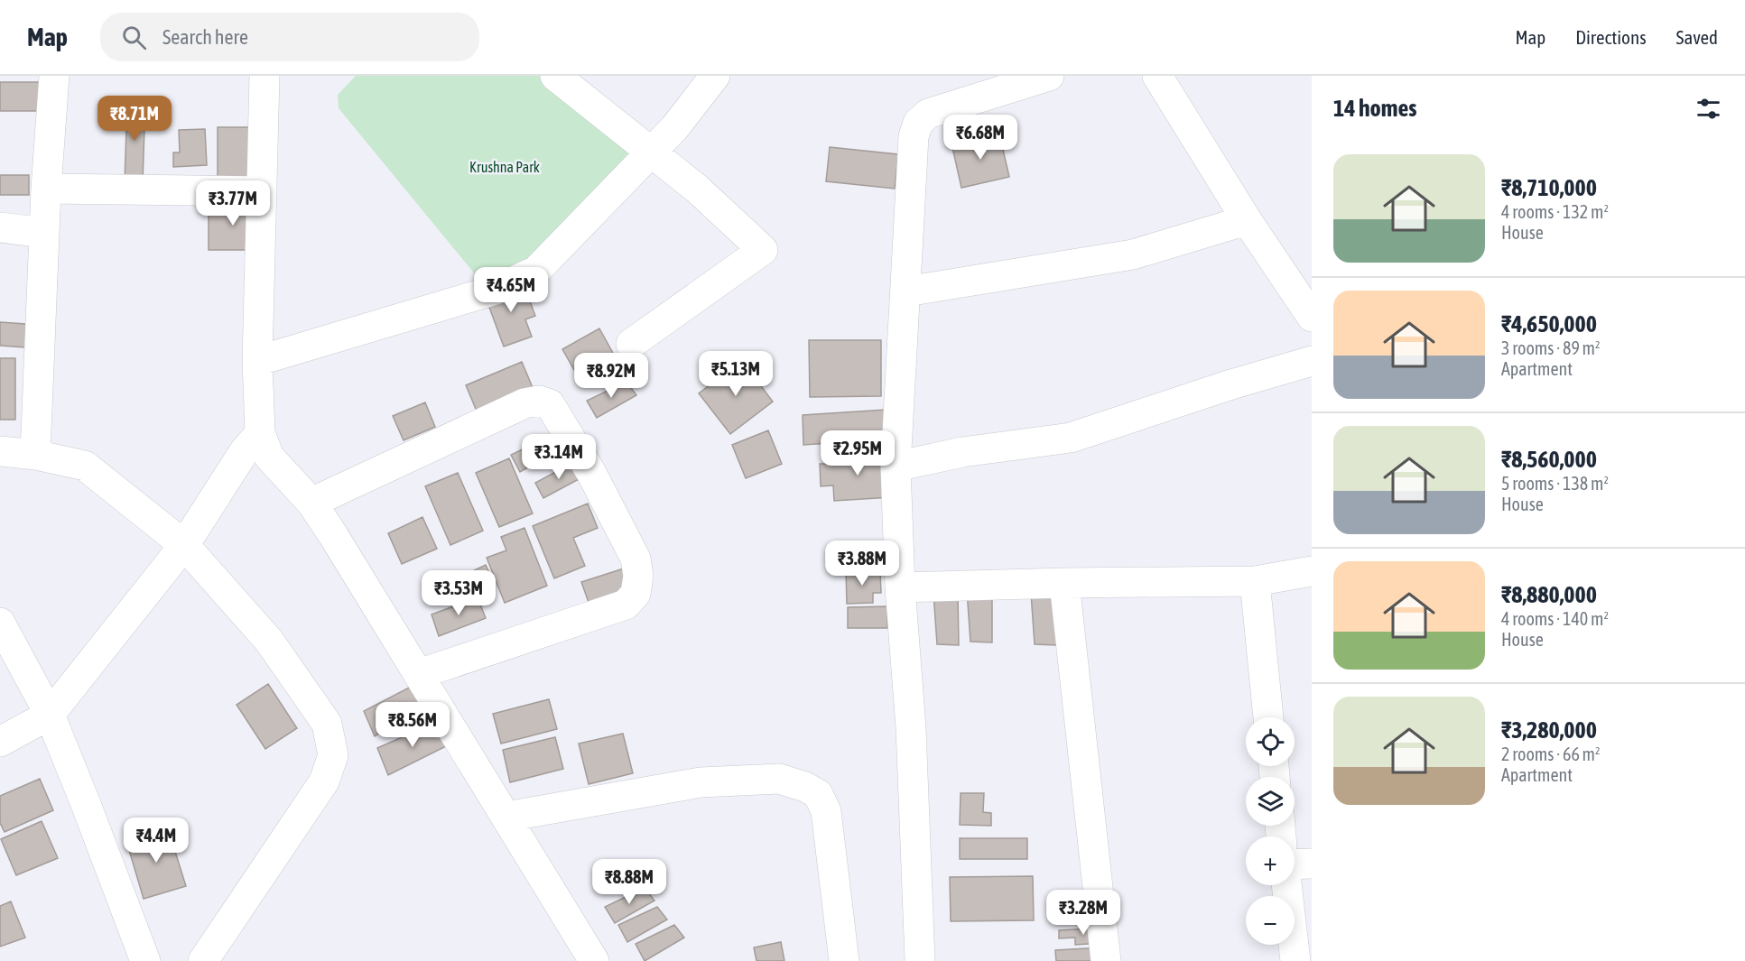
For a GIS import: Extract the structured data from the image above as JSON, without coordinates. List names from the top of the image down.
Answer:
{
  "parks": ["Krushna Park"],
  "page": {
    "header": "Map",
    "search": "Search here",
    "nav": ["Map", "Directions", "Saved"],
    "heading": "14 homes",
    "price": [
      "₹8.71M",
      "₹6.68M",
      "₹3.77M",
      "₹4.65M",
      "₹5.13M",
      "₹8.92M",
      "₹2.95M",
      "₹3.14M",
      "₹3.88M",
      "₹3.53M",
      "₹8.56M",
      "₹4.4M",
      "₹8.88M",
      "₹3.28M"
    ],
    "list": [
      {
        "name": "₹8,710,000",
        "note": "4 rooms · 132 m² · House"
      },
      {
        "name": "₹4,650,000",
        "note": "3 rooms · 89 m² · Apartment"
      },
      {
        "name": "₹8,560,000",
        "note": "5 rooms · 138 m² · House"
      },
      {
        "name": "₹8,880,000",
        "note": "4 rooms · 140 m² · House"
      },
      {
        "name": "₹3,280,000",
        "note": "2 rooms · 66 m² · Apartment"
      }
    ],
    "map_buttons": ["+", "−"]
  }
}
